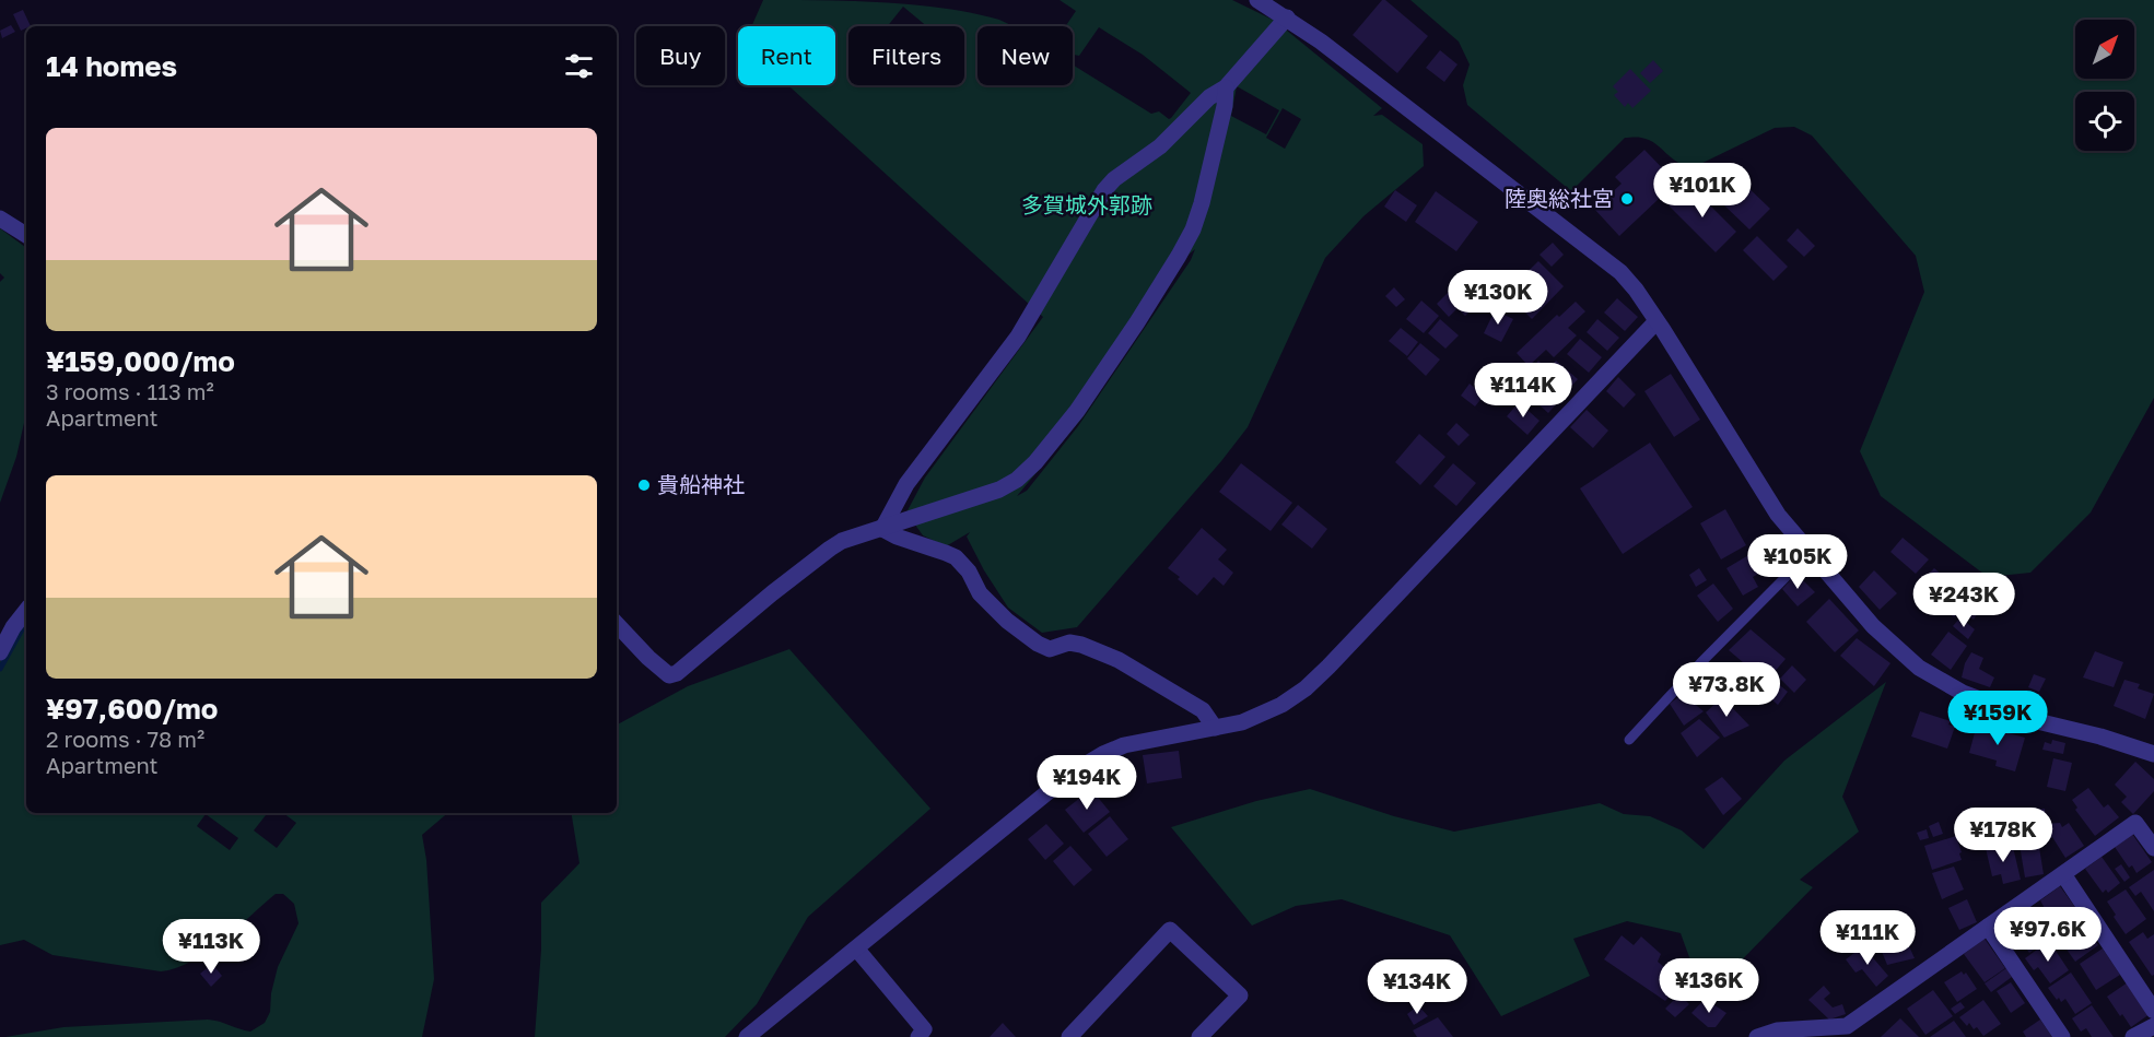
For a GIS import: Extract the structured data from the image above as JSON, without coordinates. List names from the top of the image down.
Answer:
{
  "parks": ["多賀城外郭跡"],
  "places": ["陸奥総社宮", "貴船神社"],
  "north": "top right",
  "page": {
    "chip": [
      "Buy",
      "Rent",
      "Filters",
      "New"
    ],
    "heading": "14 homes",
    "list": [
      {
        "name": "¥159,000/mo",
        "note": "3 rooms · 113 m² · Apartment"
      },
      {
        "name": "¥97,600/mo",
        "note": "2 rooms · 78 m² · Apartment"
      }
    ],
    "price": [
      "¥101K",
      "¥130K",
      "¥114K",
      "¥105K",
      "¥243K",
      "¥73.8K",
      "¥159K",
      "¥194K",
      "¥178K",
      "¥97.6K",
      "¥111K",
      "¥113K",
      "¥136K",
      "¥134K"
    ]
  }
}
